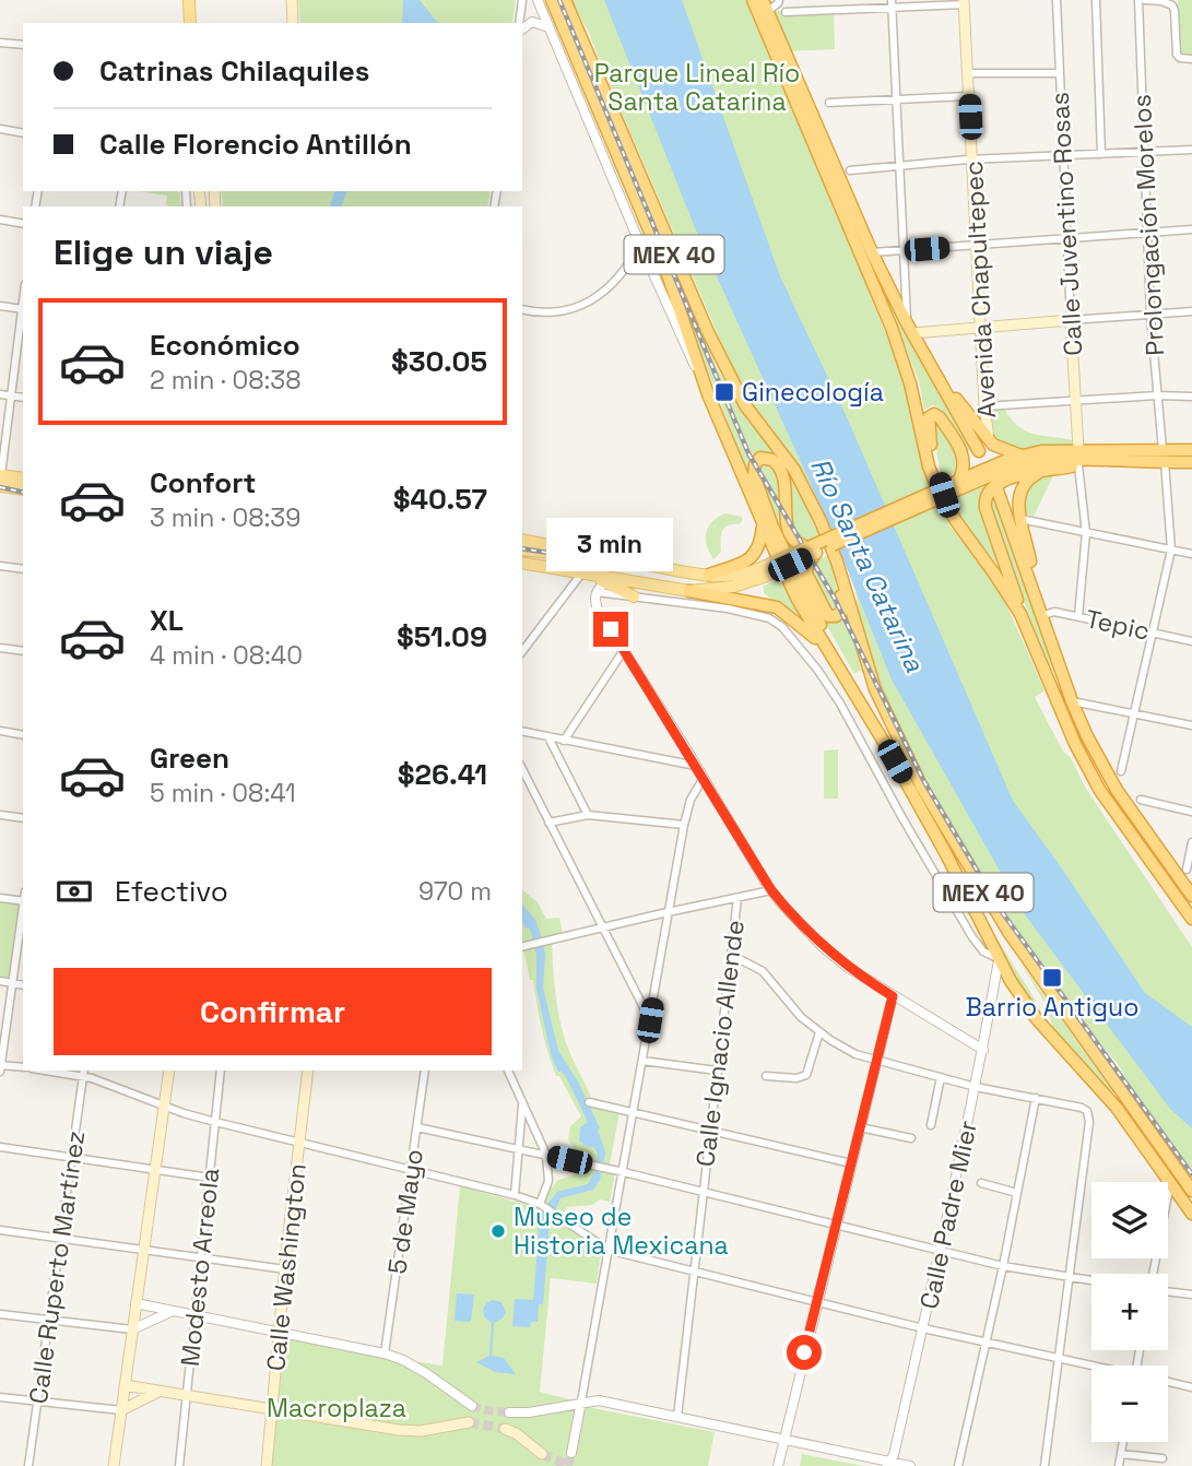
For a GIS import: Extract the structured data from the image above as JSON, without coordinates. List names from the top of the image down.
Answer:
{
  "streets": {
    "highway": ["MEX 40"],
    "main road": ["Calle Juventino Rosas", "Avenida Chapultepec", "Calle Washington"],
    "street": [
      "Prolongación Morelos",
      "Tepic",
      "Calle Ignacio Allende",
      "5 de Mayo",
      "Calle Padre Mier",
      "Calle Ruperto Martínez",
      "Modesto Arreola"
    ]
  },
  "crossings": [
    ["Prolongación Morelos", "Tepic"],
    ["MEX 40", "Calle Padre Mier"]
  ],
  "water": ["Río Santa Catarina"],
  "parks": ["Parque Lineal Río Santa Catarina", "Macroplaza"],
  "places": {
    "transit": ["Ginecología", "Barrio Antiguo"],
    "other": ["Museo de Historia Mexicana"]
  },
  "page": {
    "banner": ["Catrinas Chilaquiles", "Calle Florencio Antillón"],
    "heading": "Elige un viaje",
    "list": [
      {
        "name": "Económico",
        "note": "2 min · 08:38",
        "value": "$30.05"
      },
      {
        "name": "Confort",
        "note": "3 min · 08:39",
        "value": "$40.57"
      },
      {
        "name": "XL",
        "note": "4 min · 08:40",
        "value": "$51.09"
      },
      {
        "name": "Green",
        "note": "5 min · 08:41",
        "value": "$26.41"
      }
    ],
    "bubble": "3 min",
    "pay": ["Efectivo", "970 m"],
    "buttons": "Confirmar",
    "map_buttons": ["+", "−"]
  }
}
